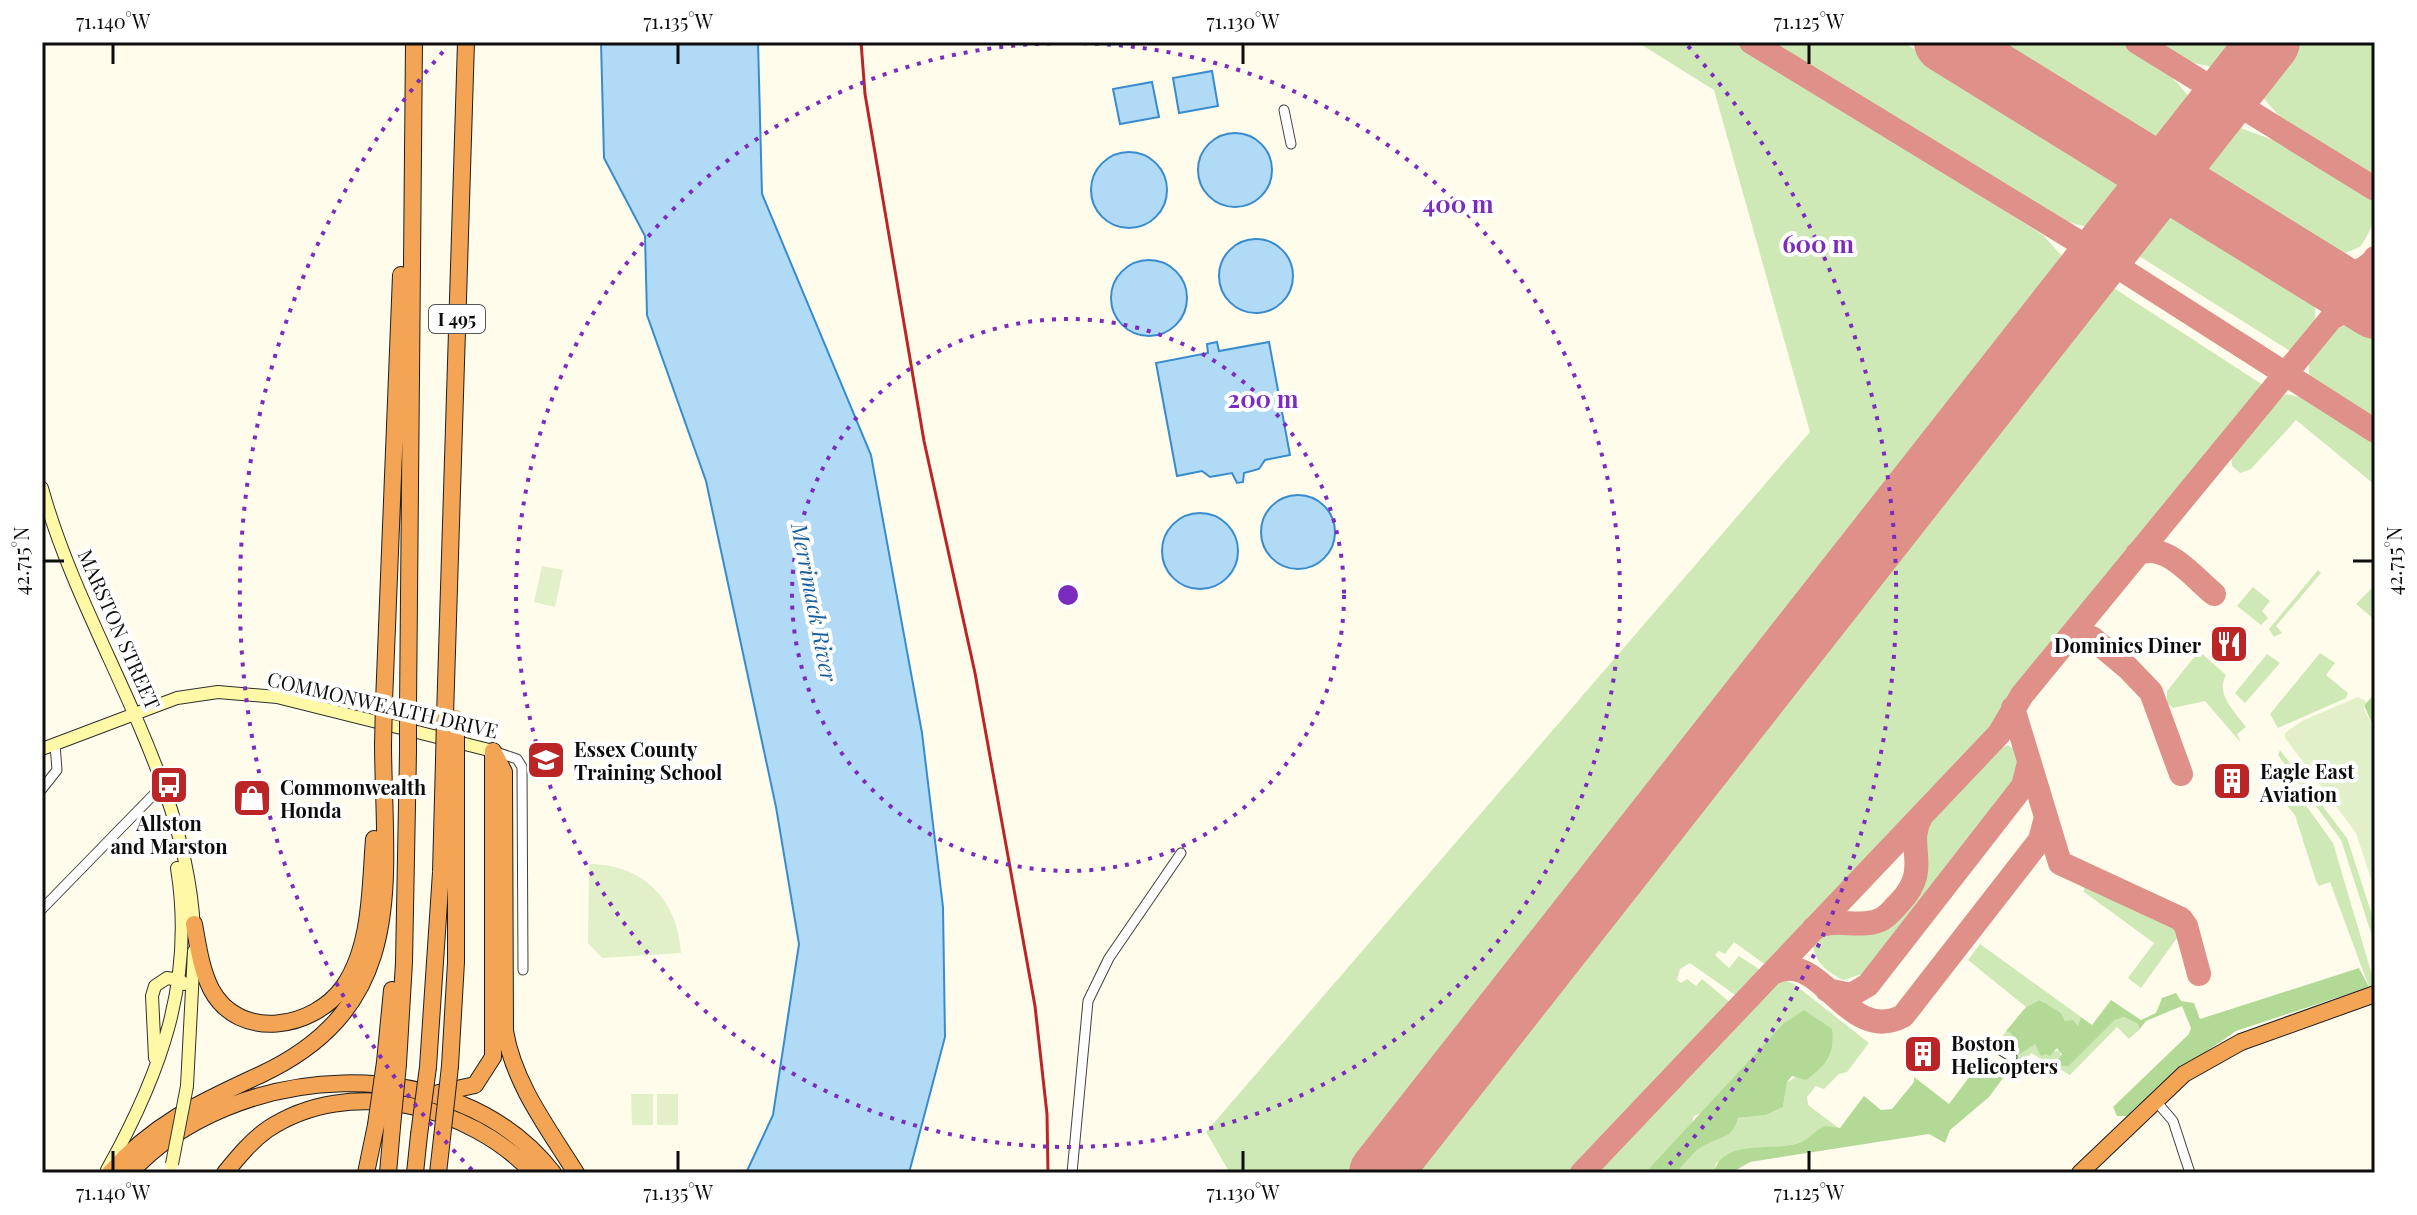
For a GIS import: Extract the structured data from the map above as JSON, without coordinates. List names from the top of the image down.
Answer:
{
  "streets": {
    "highway": ["I 495"],
    "main road": ["MARSTON STREET", "COMMONWEALTH DRIVE"]
  },
  "crossings": [
    ["MARSTON STREET", "COMMONWEALTH DRIVE"]
  ],
  "water": ["Merrimack River"],
  "places": {
    "restaurant": ["Dominics Diner"],
    "school or university": ["Essex County Training School"],
    "building": ["Eagle East Aviation", "Boston Helicopters"],
    "bus stop": ["Allston and Marston"],
    "shop": ["Commonwealth Honda"]
  },
  "coordinates": [
    "71.140°W",
    "71.135°W",
    "71.130°W",
    "71.125°W",
    "42.715°N"
  ],
  "rings": ["400 m", "600 m", "200 m"]
}
